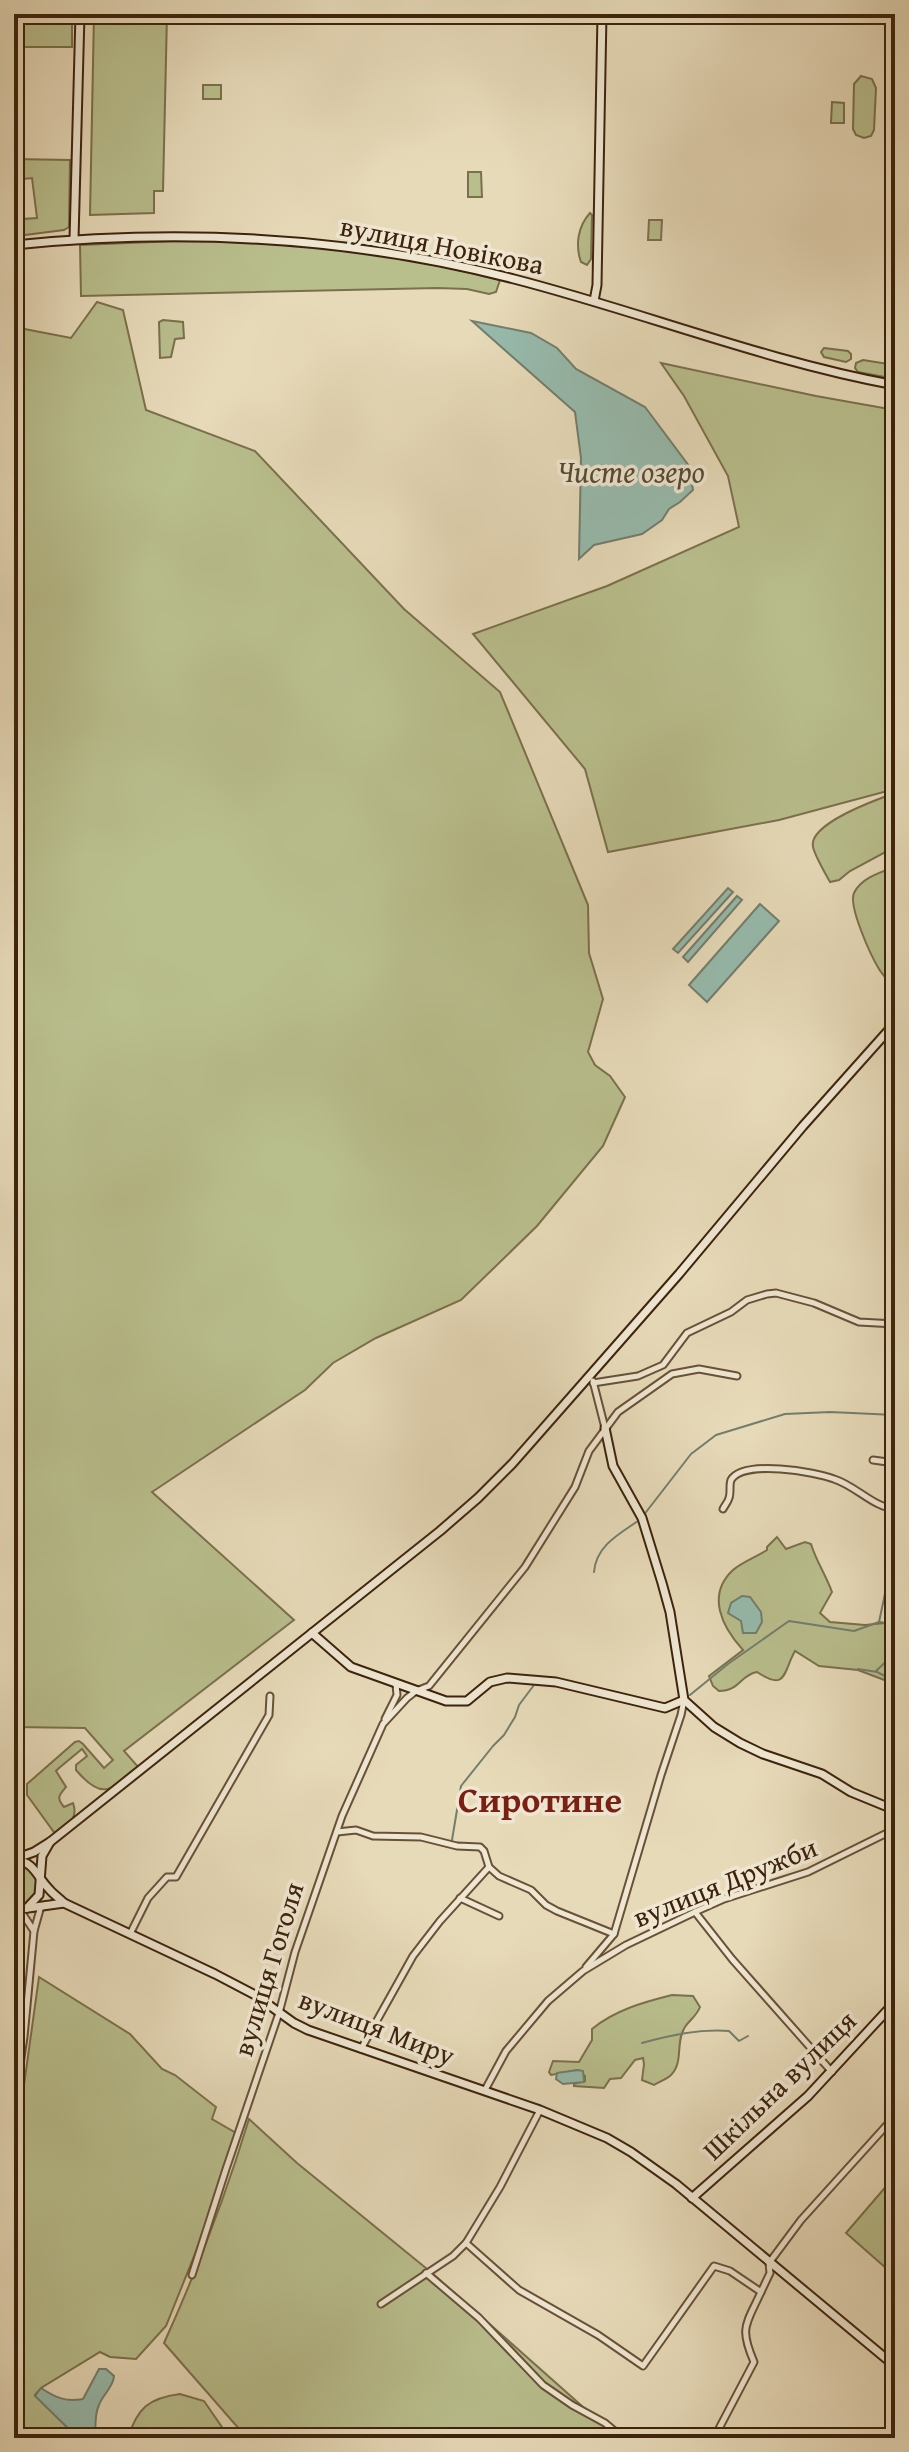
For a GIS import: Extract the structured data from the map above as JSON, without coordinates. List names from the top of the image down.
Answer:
{
  "streets": {
    "street": [
      "вулиця Новікова",
      "вулиця Дружби",
      "вулиця Гоголя",
      "вулиця Миру",
      "Шкільна вулиця"
    ]
  },
  "crossings": [
    ["вулиця Дружби", "вулиця Миру"],
    ["вулиця Гоголя", "вулиця Миру"],
    ["вулиця Миру", "Шкільна вулиця"]
  ],
  "districts": ["Сиротине"],
  "water": ["Чисте озеро"]
}
